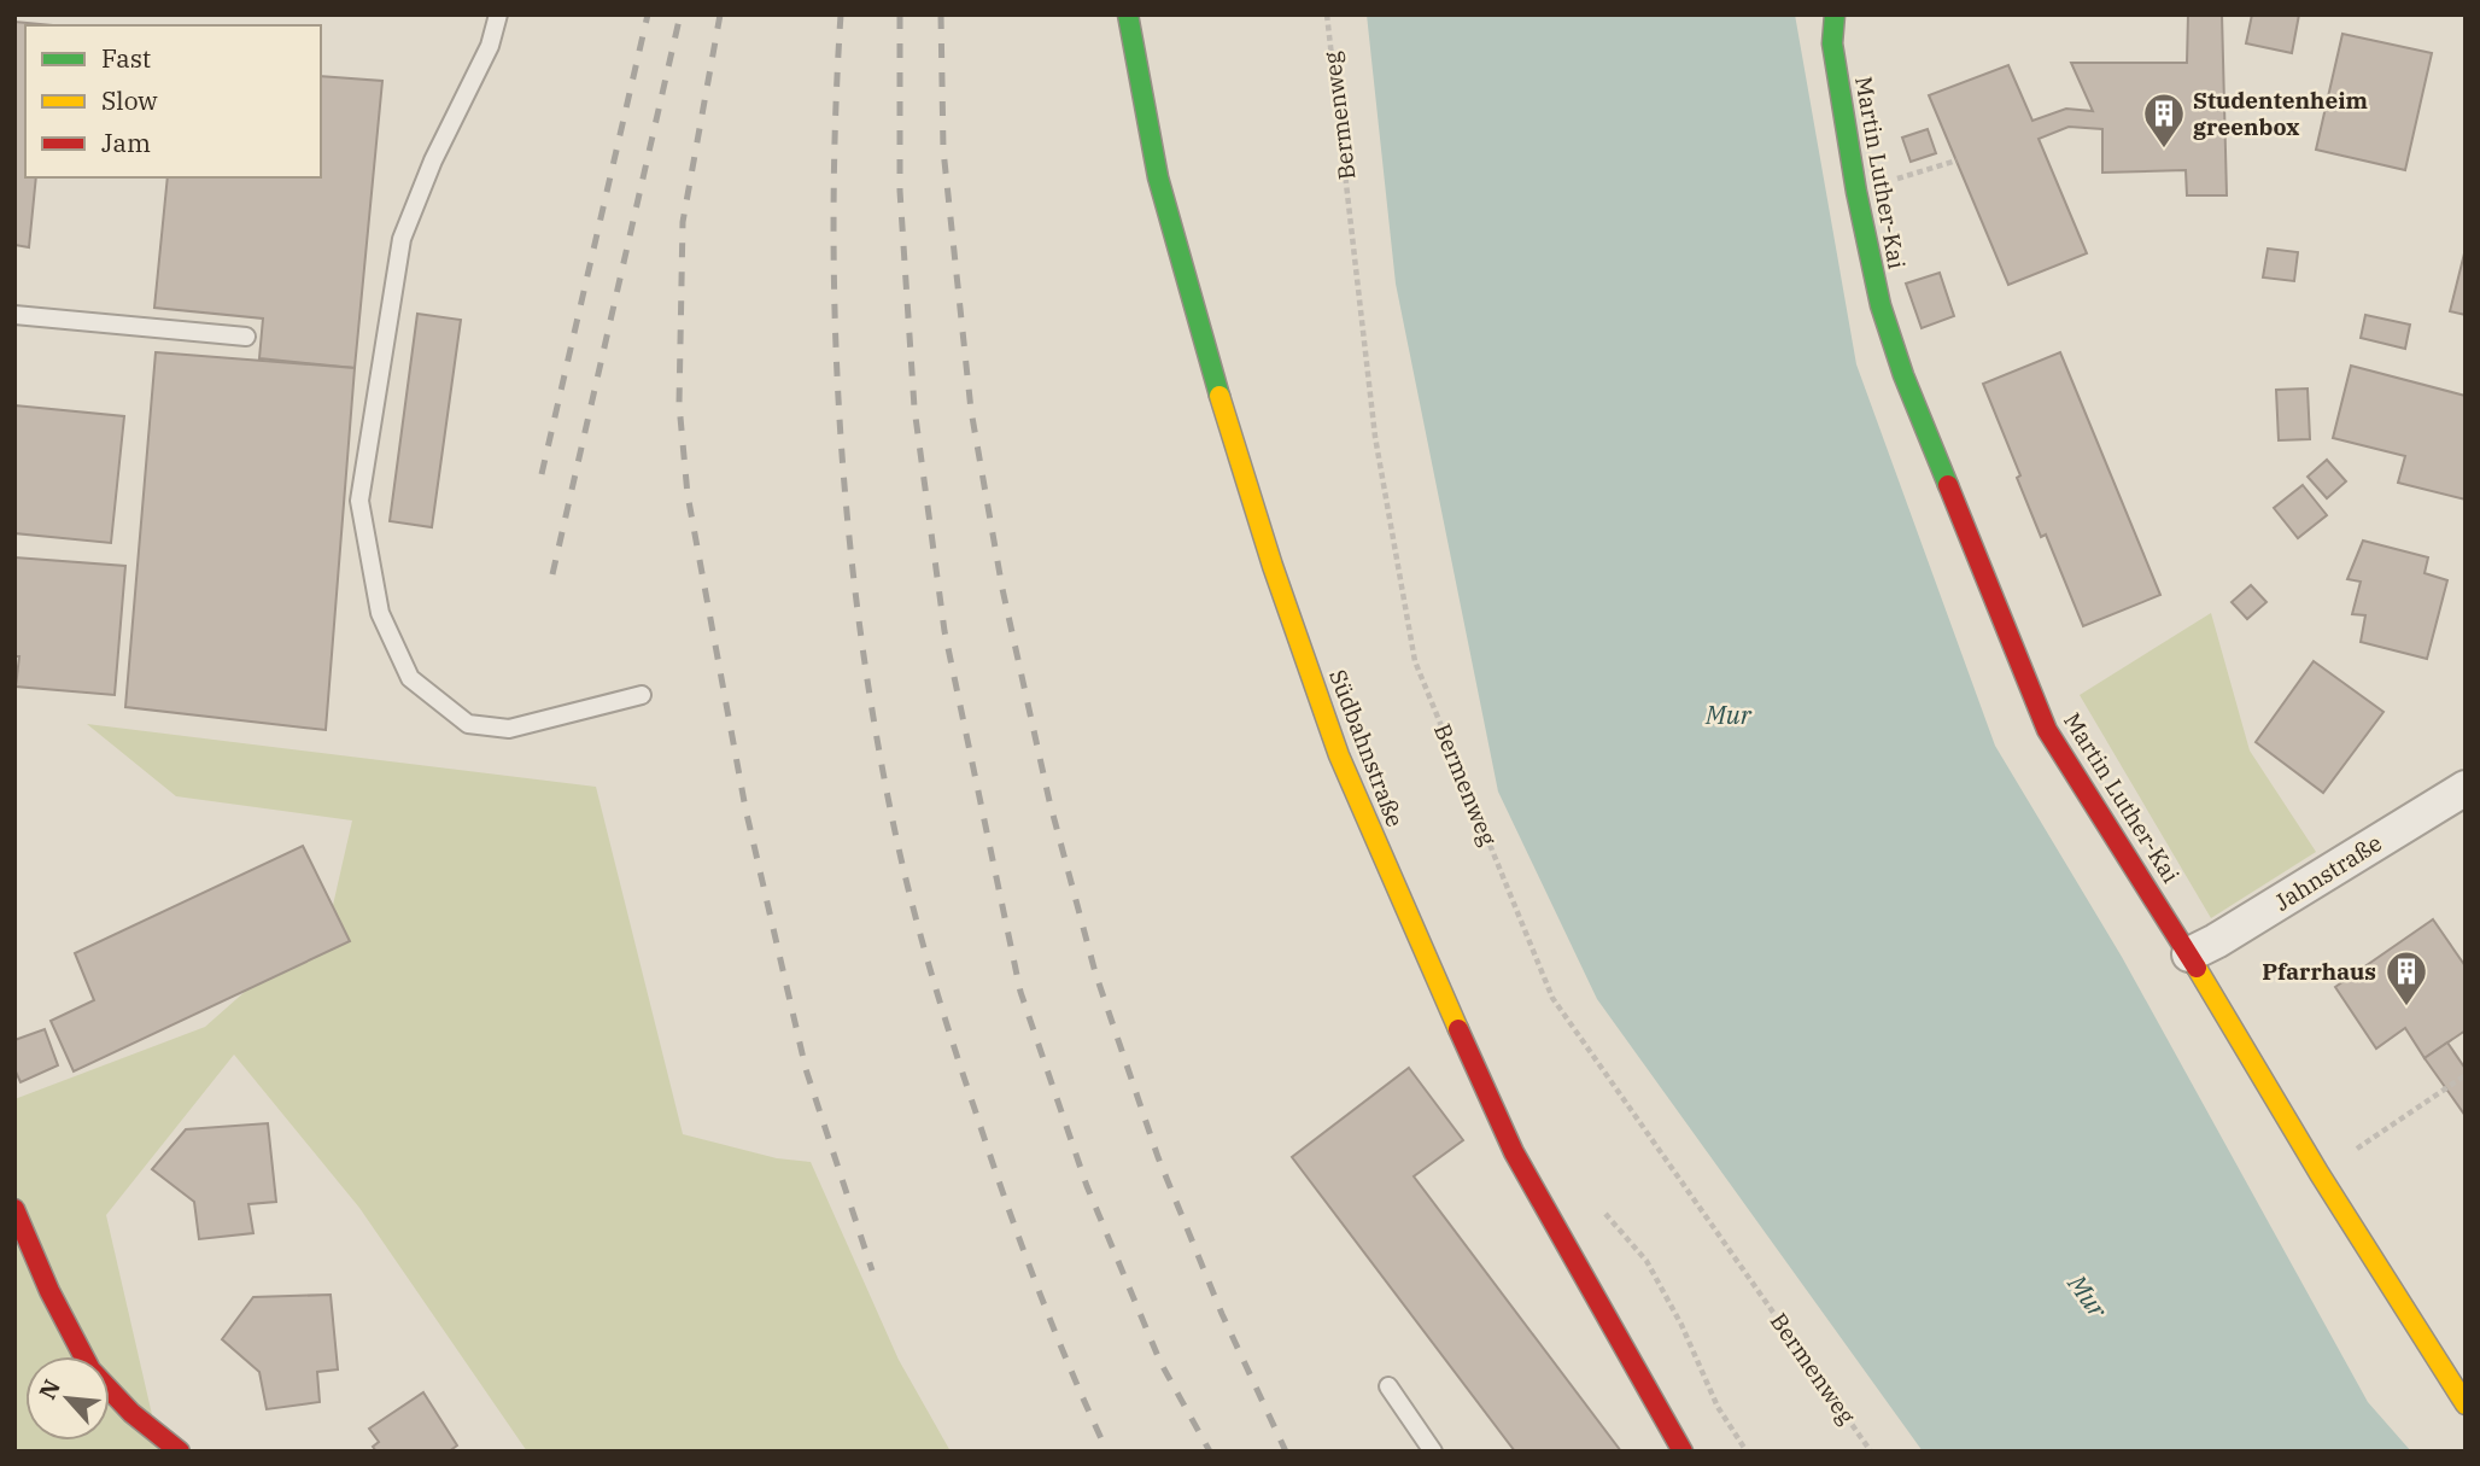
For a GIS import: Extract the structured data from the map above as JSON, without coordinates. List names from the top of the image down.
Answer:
{
  "streets": {
    "street": ["Martin Luther-Kai", "Südbahnstraße", "Jahnstraße"],
    "path": ["Bermenweg"]
  },
  "crossings": [
    ["Martin Luther-Kai", "Jahnstraße"]
  ],
  "water": ["Mur"],
  "places": {
    "building": ["Studentenheim greenbox", "Pfarrhaus"]
  },
  "legend": ["Fast", "Slow", "Jam"],
  "north": "top left"
}
